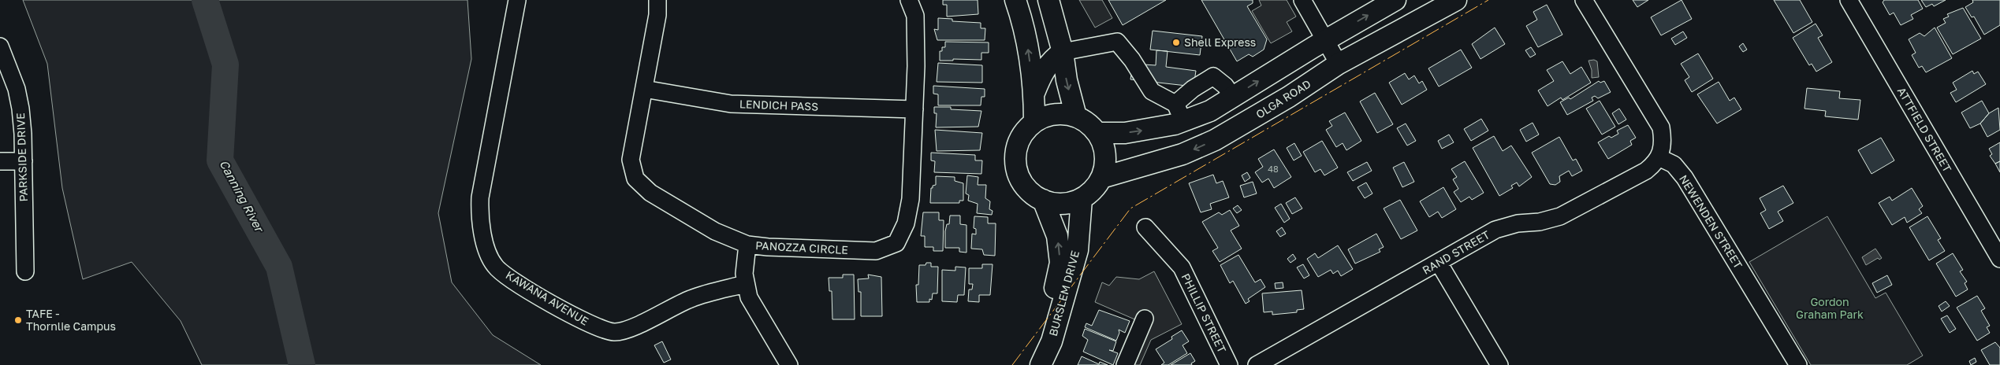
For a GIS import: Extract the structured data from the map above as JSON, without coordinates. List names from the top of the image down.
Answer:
{
  "streets": {
    "main road": ["OLGA ROAD", "BURSLEM DRIVE"],
    "street": [
      "LENDICH PASS",
      "ATTFIELD STREET",
      "PARKSIDE DRIVE",
      "NEWENDEN STREET",
      "PANOZZA CIRCLE",
      "RAND STREET",
      "KAWANA AVENUE",
      "PHILLIP STREET"
    ]
  },
  "crossings": [
    ["OLGA ROAD", "BURSLEM DRIVE"],
    ["LENDICH PASS", "PANOZZA CIRCLE"],
    ["NEWENDEN STREET", "RAND STREET"]
  ],
  "water": ["Canning River"],
  "parks": ["Gordon Graham Park"],
  "places": ["Shell Express", "TAFE - Thornlie Campus"],
  "house_numbers": ["48"]
}
